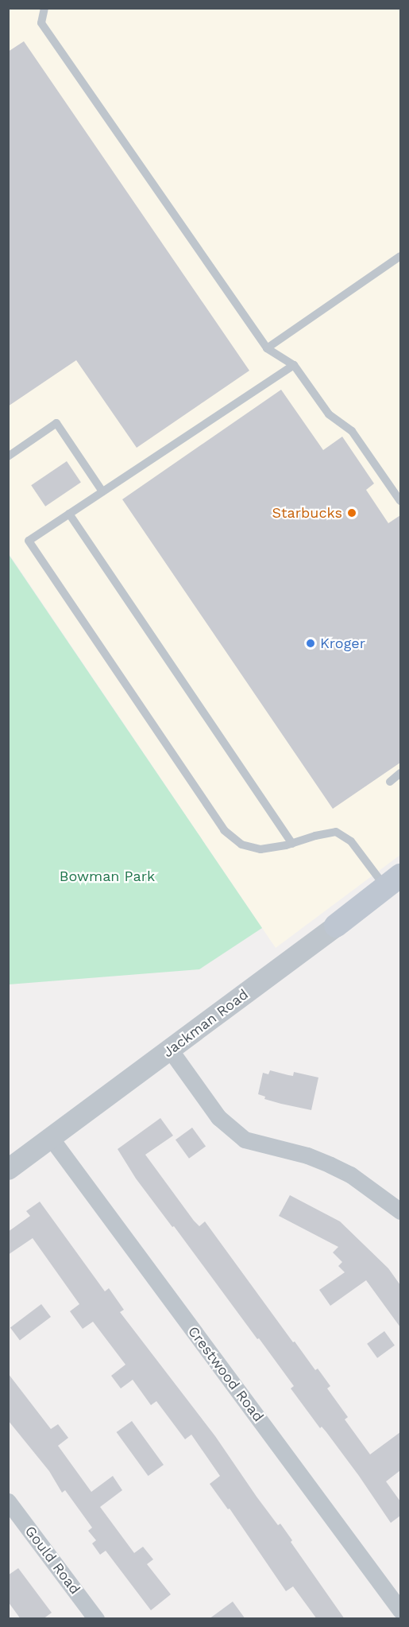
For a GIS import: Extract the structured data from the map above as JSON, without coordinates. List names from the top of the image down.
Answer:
{
  "streets": {
    "main road": ["Jackman Road"],
    "street": ["Crestwood Road", "Gould Road"]
  },
  "crossings": [
    ["Jackman Road", "Crestwood Road"]
  ],
  "parks": ["Bowman Park"],
  "places": ["Starbucks", "Kroger"]
}
